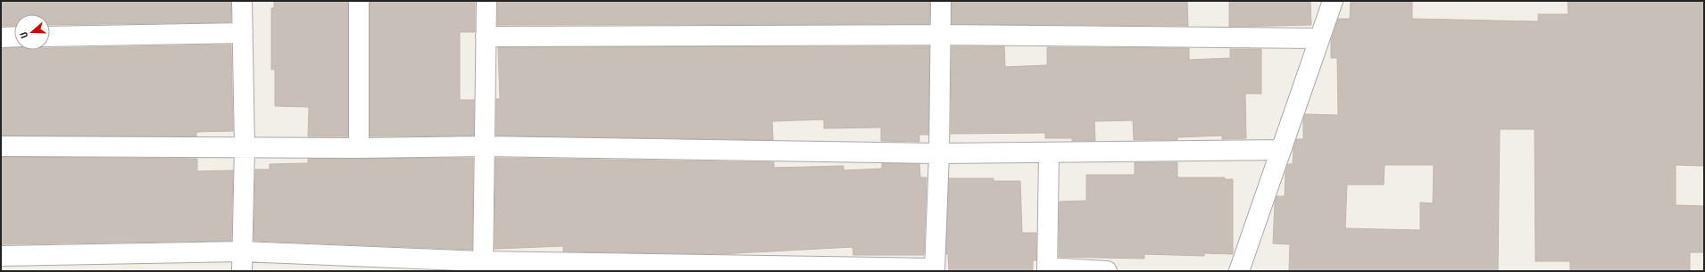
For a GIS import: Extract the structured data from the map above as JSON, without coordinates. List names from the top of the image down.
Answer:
{
  "north": "left"
}
